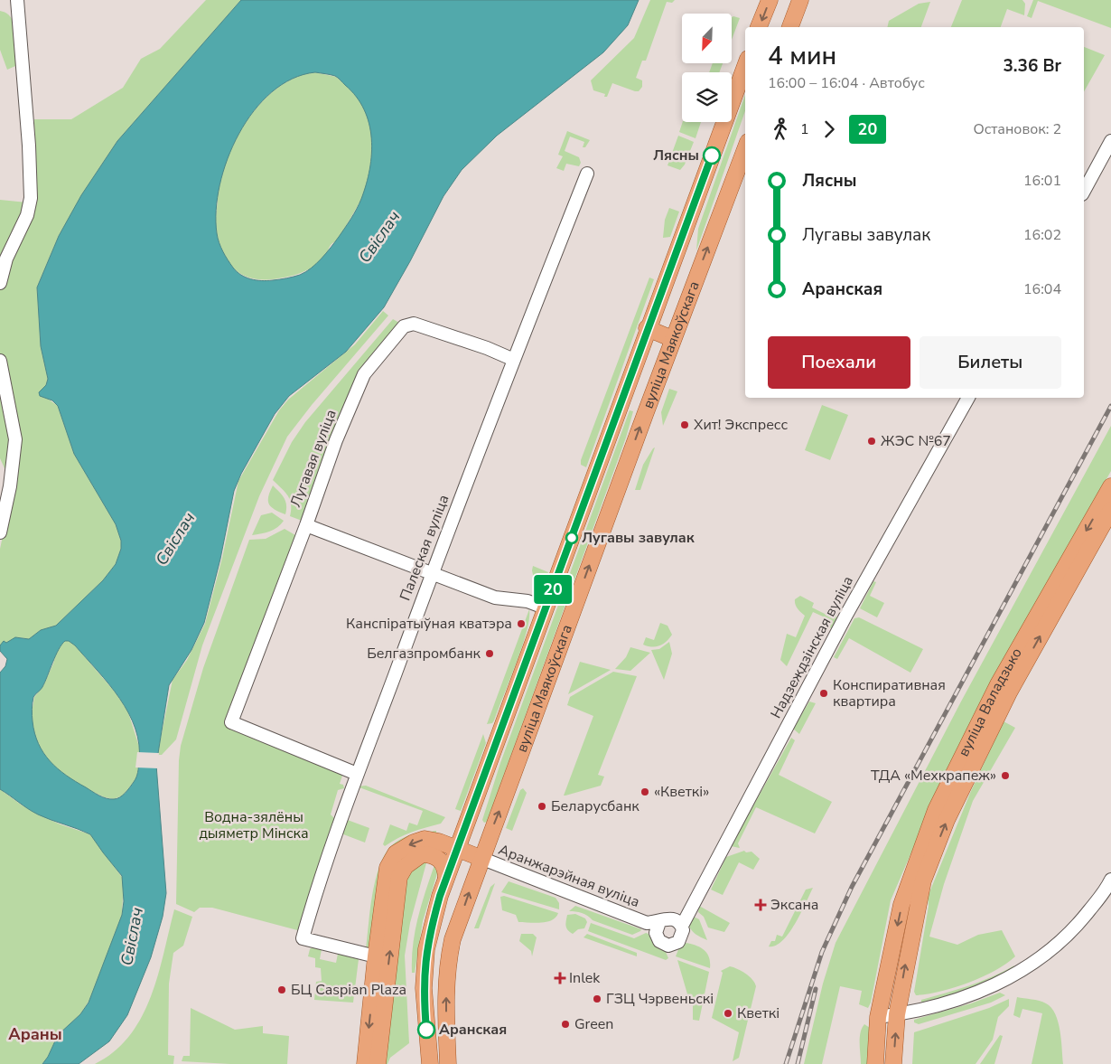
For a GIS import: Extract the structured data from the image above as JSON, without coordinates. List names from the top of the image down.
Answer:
{
  "streets": {
    "main road": ["вуліца Маякоўскага", "вуліца Валадзько"],
    "street": [
      "Лугавая вуліца",
      "Палеская вуліца",
      "Надзеждзінская вуліца",
      "Аранжарэйная вуліца"
    ]
  },
  "crossings": [
    ["вуліца Маякоўскага", "Аранжарэйная вуліца"],
    ["Лугавая вуліца", "Палеская вуліца"],
    ["Надзеждзінская вуліца", "Аранжарэйная вуліца"]
  ],
  "districts": ["Араны"],
  "water": ["Свіслач"],
  "parks": ["Водна-зялёны дыяметр Мінска"],
  "places": {
    "other": [
      "Лясны",
      "Хит! Экспресс",
      "ЖЭС №67",
      "Лугавы завулак",
      "Канспіратыўная кватэра",
      "Белгазпромбанк",
      "Конспиративная квартира",
      "ТДА «Мехкрапеж»",
      "«Кветкі»",
      "Беларусбанк",
      "БЦ Caspian Plaza",
      "ГЗЦ Чэрвеньскі",
      "Кветкі",
      "Green",
      "Аранская"
    ],
    "health": ["Эксана", "Inlek"]
  },
  "lines": ["bus line 20"],
  "north": "bottom left",
  "page": {
    "on_map": "20",
    "heading": ["4 мин", "16:00 – 16:04 · Автобус", "3.36 Br"],
    "legs": ["1", "20", "Остановок: 2"],
    "list": [
      {
        "name": "Лясны",
        "value": "16:01"
      },
      {
        "name": "Лугавы завулак",
        "value": "16:02"
      },
      {
        "name": "Аранская",
        "value": "16:04"
      }
    ],
    "buttons": ["Поехали", "Билеты"]
  }
}
